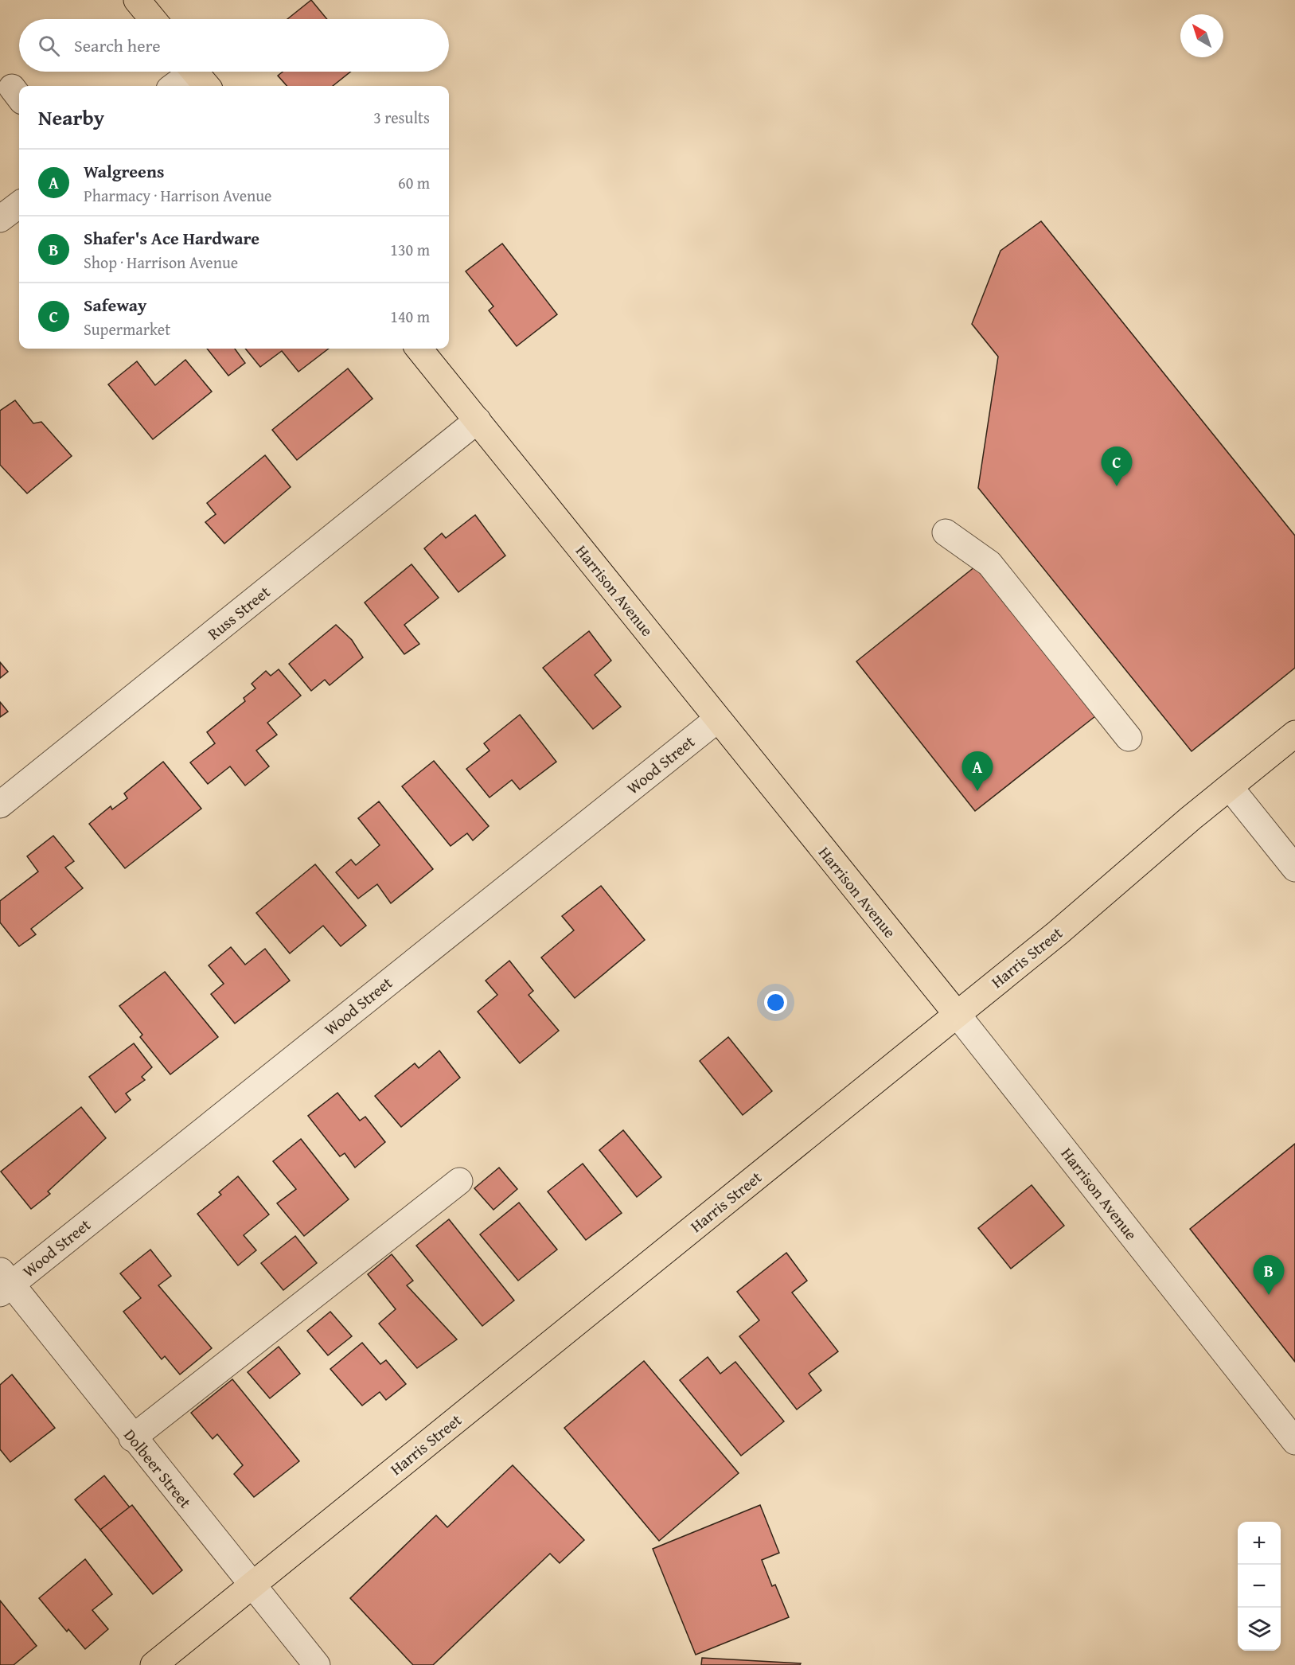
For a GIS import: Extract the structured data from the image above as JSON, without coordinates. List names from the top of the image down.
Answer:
{
  "streets": {
    "main road": ["Harrison Avenue", "Harris Street"],
    "street": ["Russ Street", "Wood Street", "Dolbeer Street"]
  },
  "crossings": [
    ["Harrison Avenue", "Russ Street"],
    ["Harrison Avenue", "Wood Street"],
    ["Harrison Avenue", "Harris Street"],
    ["Wood Street", "Dolbeer Street"],
    ["Harris Street", "Dolbeer Street"]
  ],
  "north": "top left",
  "page": {
    "search": "Search here",
    "heading": ["Nearby", "3 results"],
    "list": [
      {
        "mark": "A",
        "name": "Walgreens",
        "note": "Pharmacy · Harrison Avenue",
        "value": "60 m"
      },
      {
        "mark": "B",
        "name": "Shafer's Ace Hardware",
        "note": "Shop · Harrison Avenue",
        "value": "130 m"
      },
      {
        "mark": "C",
        "name": "Safeway",
        "note": "Supermarket",
        "value": "140 m"
      }
    ],
    "pins": ["C", "A", "B"],
    "map_buttons": ["+", "−"]
  }
}
